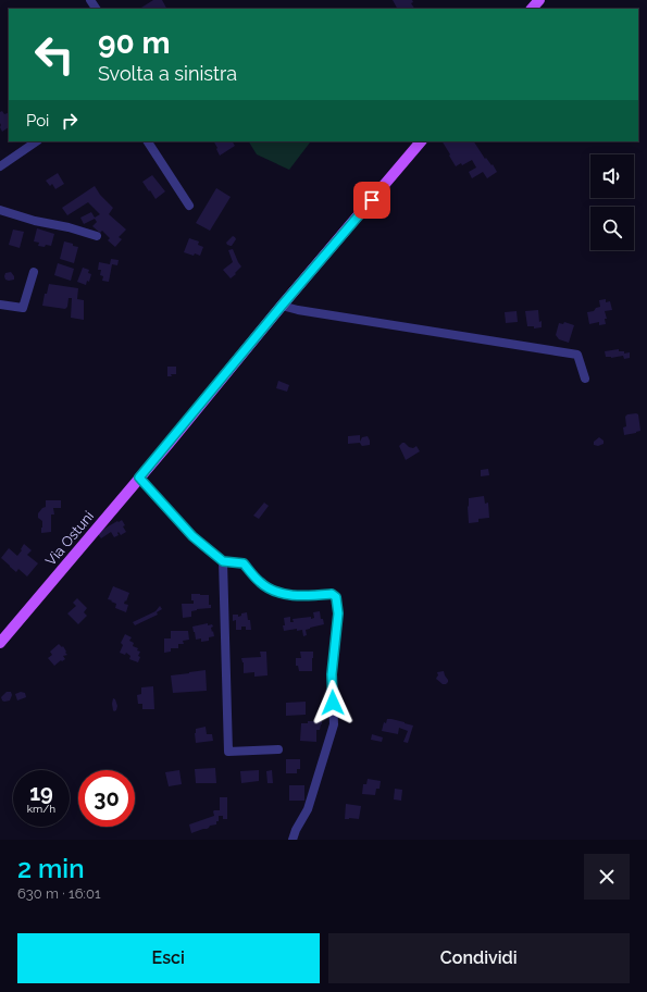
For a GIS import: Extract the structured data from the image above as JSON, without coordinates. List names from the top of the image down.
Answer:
{
  "streets": {
    "main road": ["Via Ostuni"]
  },
  "page": {
    "turn": ["90 m", "Svolta a sinistra"],
    "then": "Poi",
    "speed": "19 km/h",
    "limit": "30",
    "heading": ["2 min", "630 m · 16:01"],
    "buttons": ["Esci", "Condividi"]
  }
}
